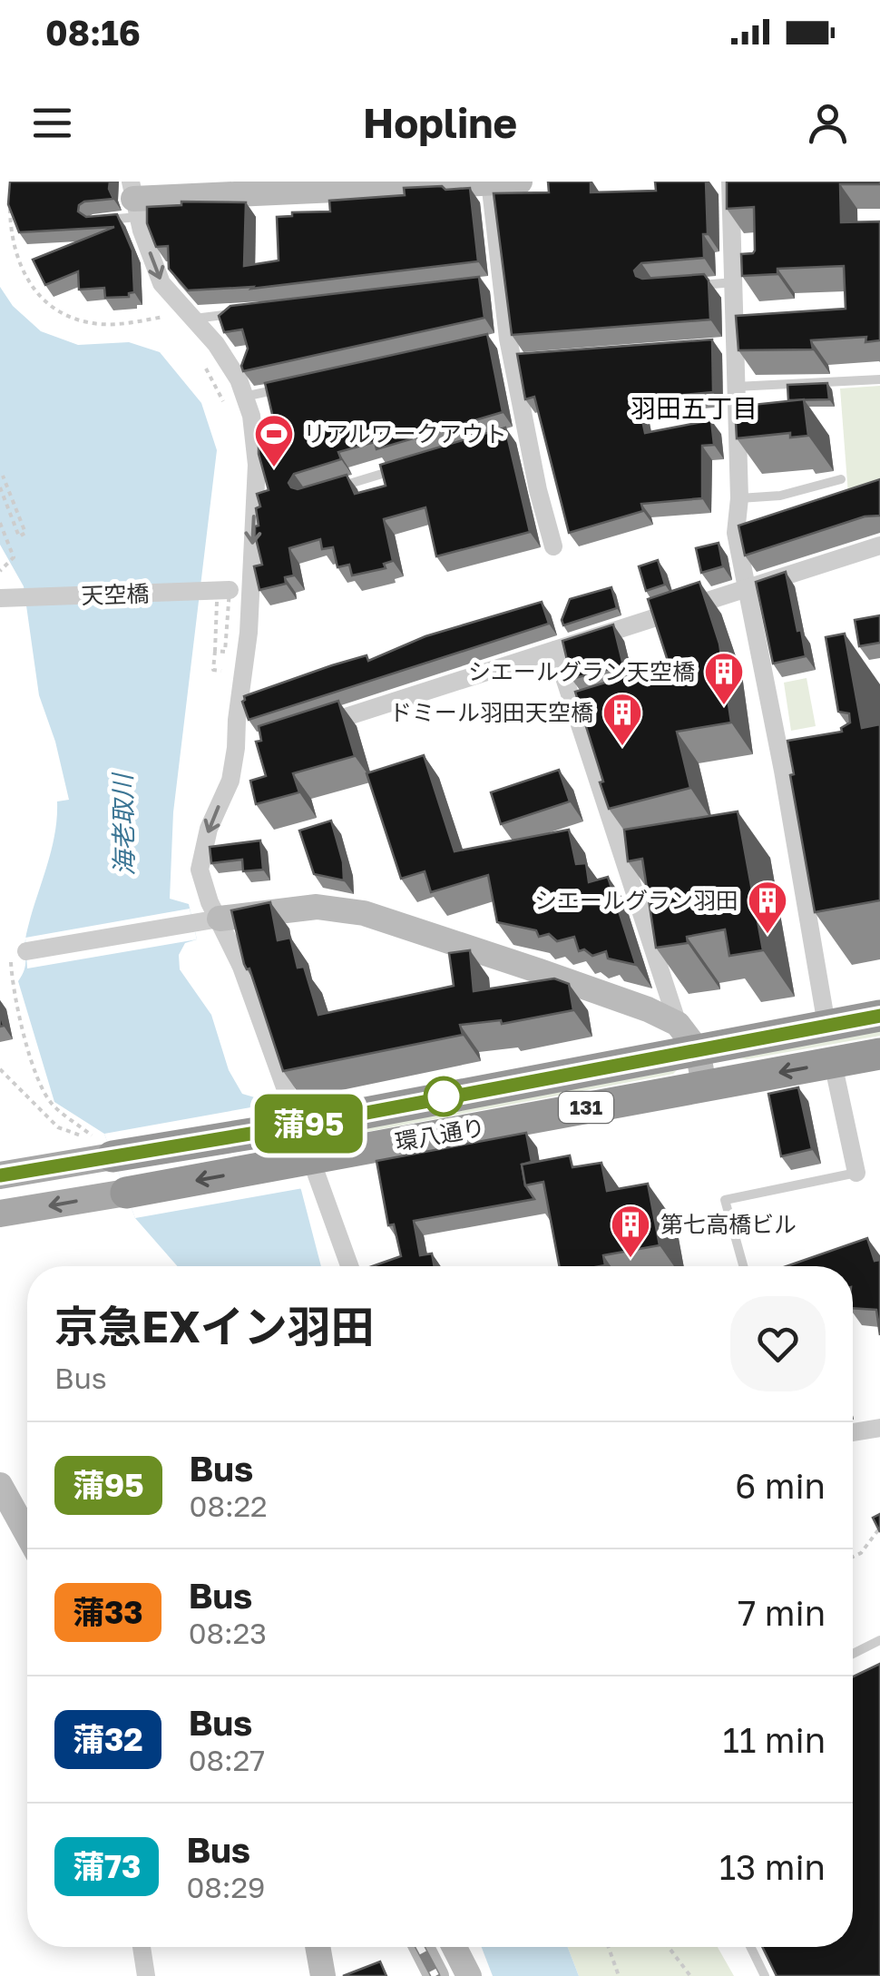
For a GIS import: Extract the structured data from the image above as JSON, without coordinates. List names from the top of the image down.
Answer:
{
  "streets": {
    "highway": ["131", "環八通り"],
    "street": ["天空橋"]
  },
  "districts": ["羽田五丁目"],
  "water": ["海老取川"],
  "places": {
    "sports": ["リアルワークアウト"],
    "building": [
      "シエールグラン天空橋",
      "ドミール羽田天空橋",
      "シエールグラン羽田",
      "第七高橋ビル"
    ]
  },
  "lines": ["bus line 蒲95"],
  "page": {
    "status": "08:16",
    "header": "Hopline",
    "on_map": "蒲95",
    "heading": ["京急EXイン羽田", "Bus"],
    "list": [
      {
        "mark": "蒲95",
        "name": "Bus",
        "note": "08:22",
        "value": "6 min"
      },
      {
        "mark": "蒲33",
        "name": "Bus",
        "note": "08:23",
        "value": "7 min"
      },
      {
        "mark": "蒲32",
        "name": "Bus",
        "note": "08:27",
        "value": "11 min"
      },
      {
        "mark": "蒲73",
        "name": "Bus",
        "note": "08:29",
        "value": "13 min"
      }
    ]
  }
}
